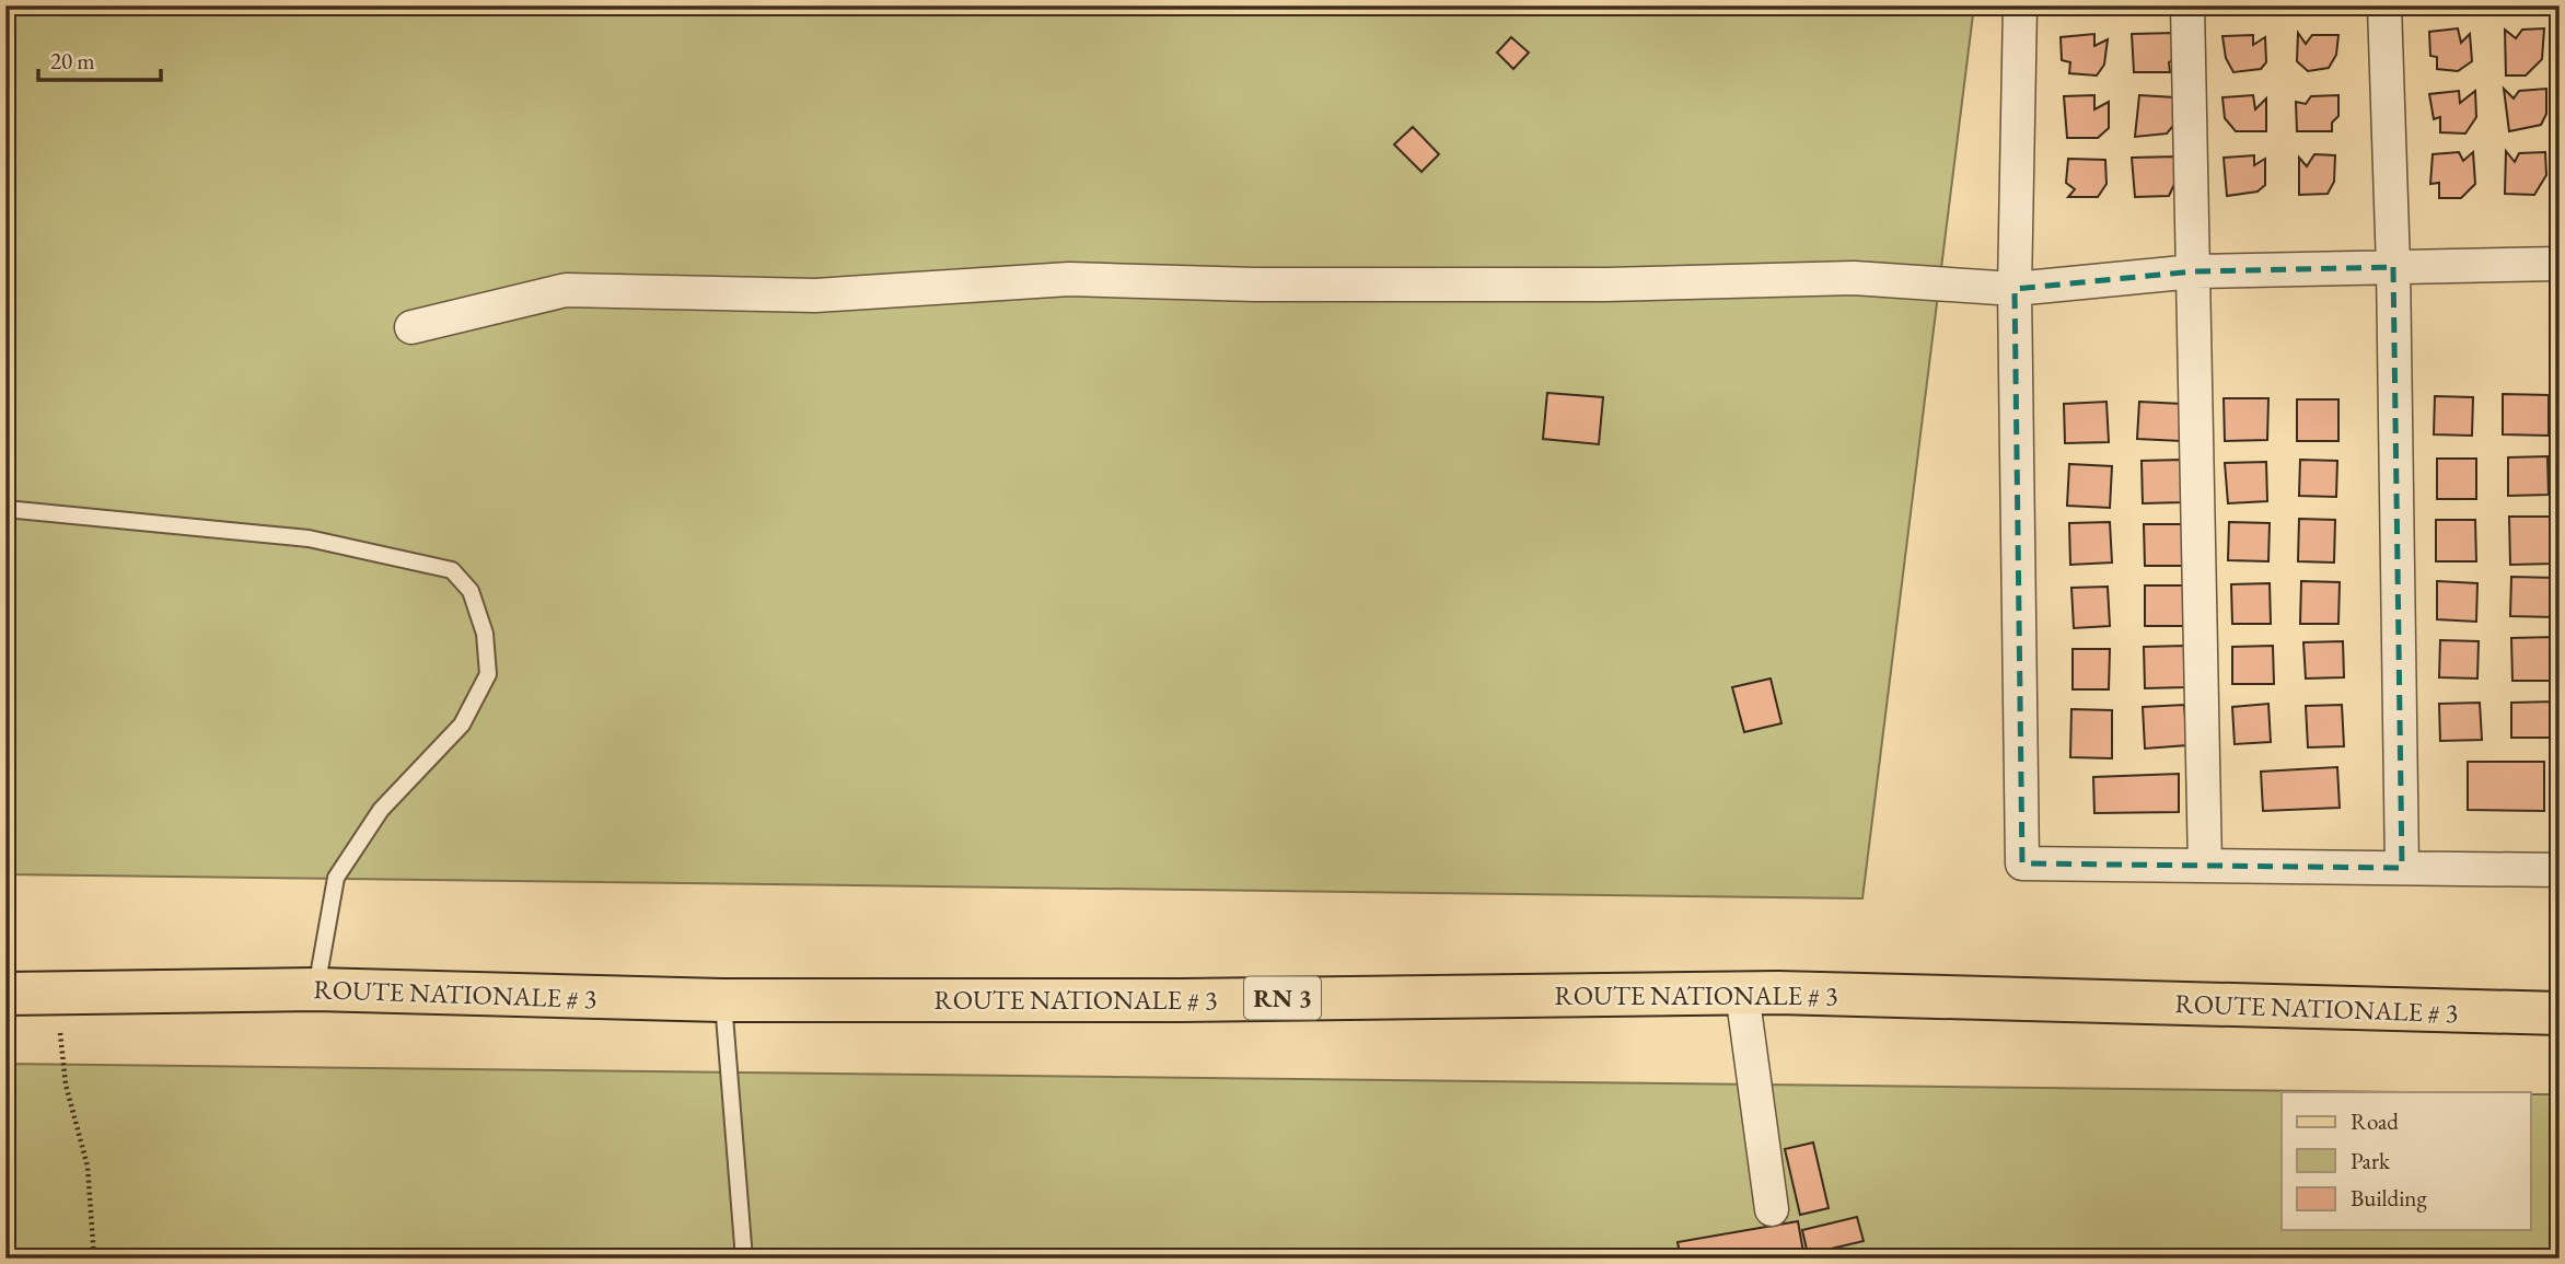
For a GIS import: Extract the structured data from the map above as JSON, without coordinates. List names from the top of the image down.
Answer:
{
  "streets": {
    "main road": ["ROUTE NATIONALE # 3", "RN 3"]
  },
  "legend": ["Road", "Park", "Building"],
  "scale_bar": "20 m"
}
